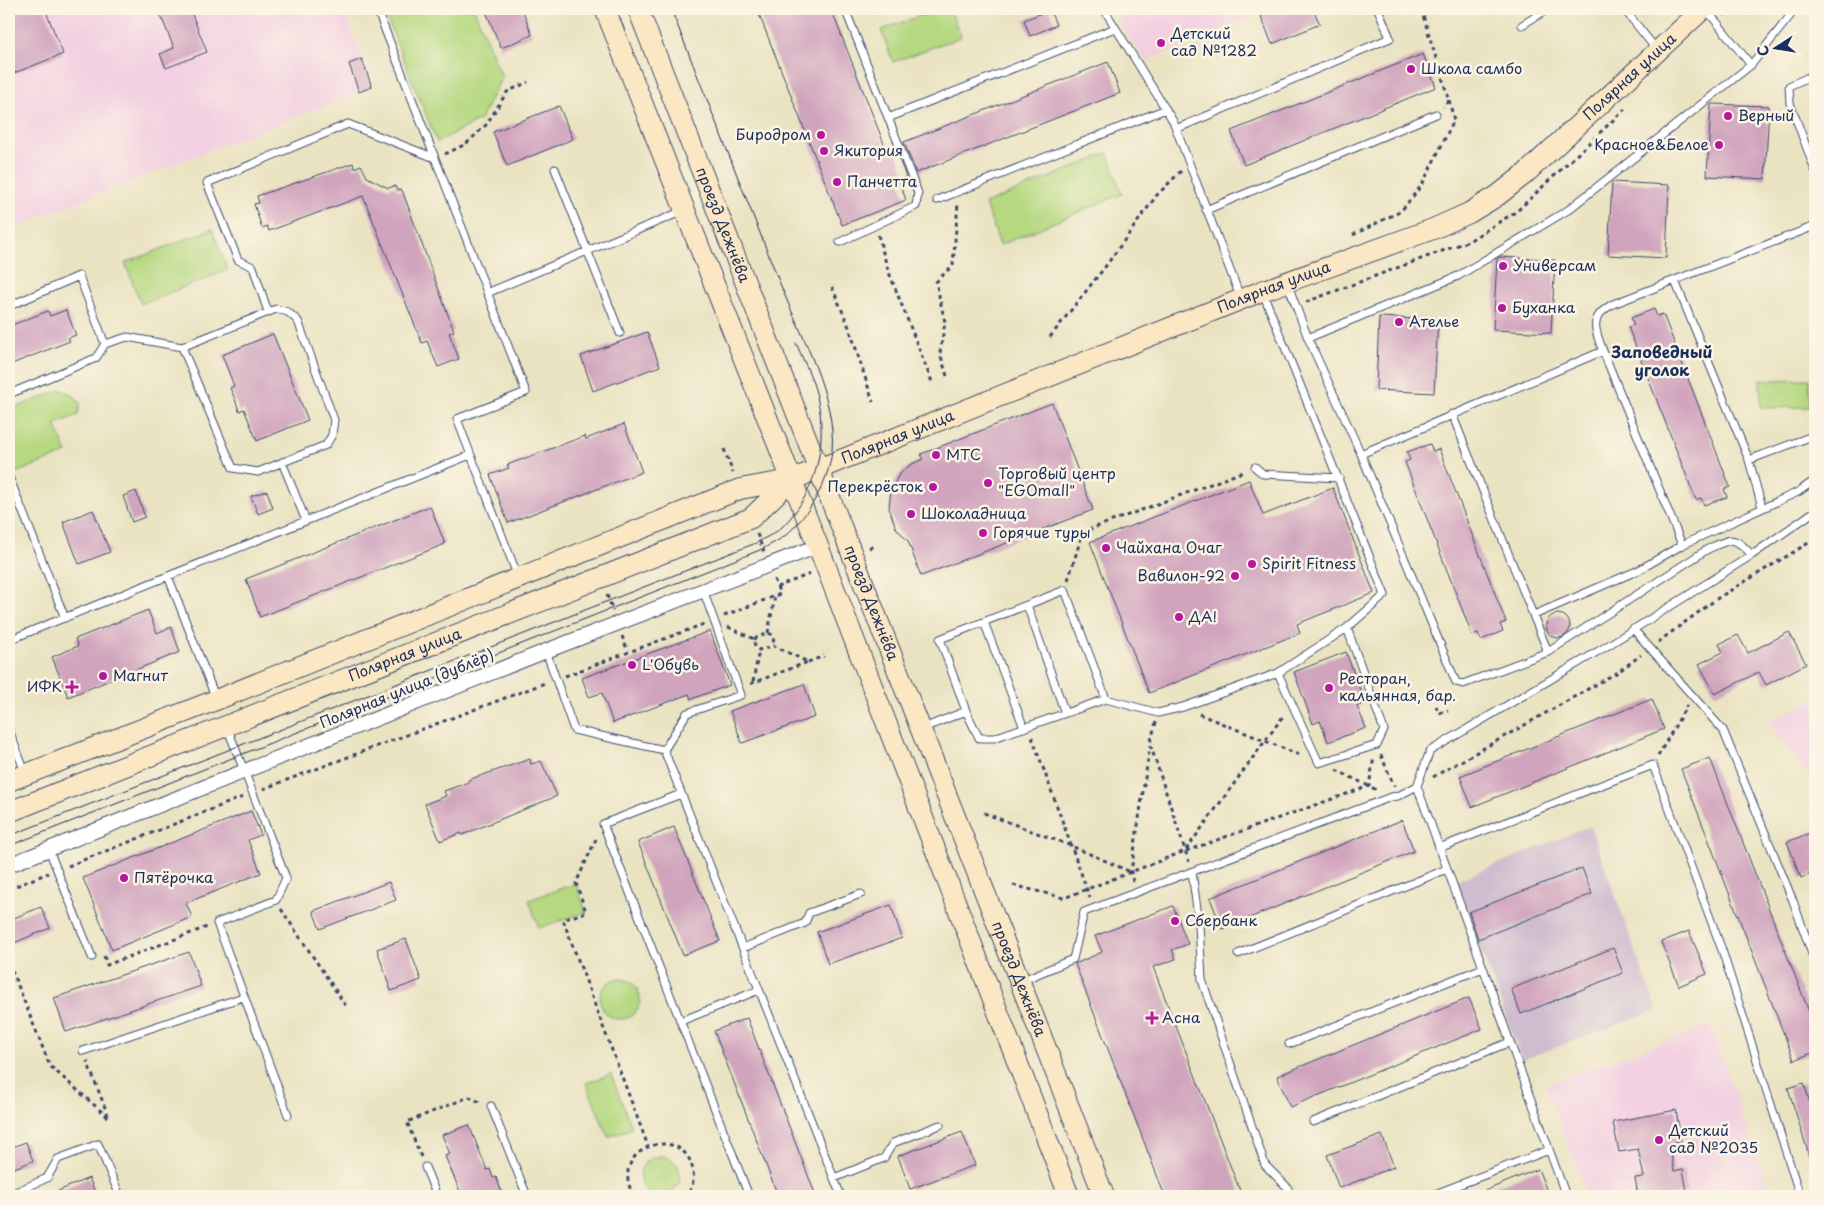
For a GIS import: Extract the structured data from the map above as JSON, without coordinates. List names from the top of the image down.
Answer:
{
  "streets": {
    "main road": ["Полярная улица", "проезд Дежнёва"],
    "street": ["Полярная улица (дублёр)"]
  },
  "crossings": [
    ["Полярная улица", "проезд Дежнёва"],
    ["проезд Дежнёва", "Полярная улица (дублёр)"]
  ],
  "districts": ["Заповедный уголок"],
  "places": {
    "other": [
      "Детский сад №1282",
      "Школа самбо",
      "Верный",
      "Биродром",
      "Красное&Белое",
      "Якитория",
      "Панчетта",
      "Универсам",
      "Буханка",
      "Ателье",
      "МТС",
      "Торговый центр \"EGOmall\"",
      "Перекрёсток",
      "Шоколадница",
      "Горячие туры",
      "Чайхана Очаг",
      "Spirit Fitness",
      "Вавилон-92",
      "ДА!",
      "L'Обувь",
      "Магнит",
      "Ресторан, кальянная, бар.",
      "Пятёрочка",
      "Сбербанк",
      "Детский сад №2035"
    ],
    "health": ["ИФК", "Асна"]
  },
  "north": "left"
}
